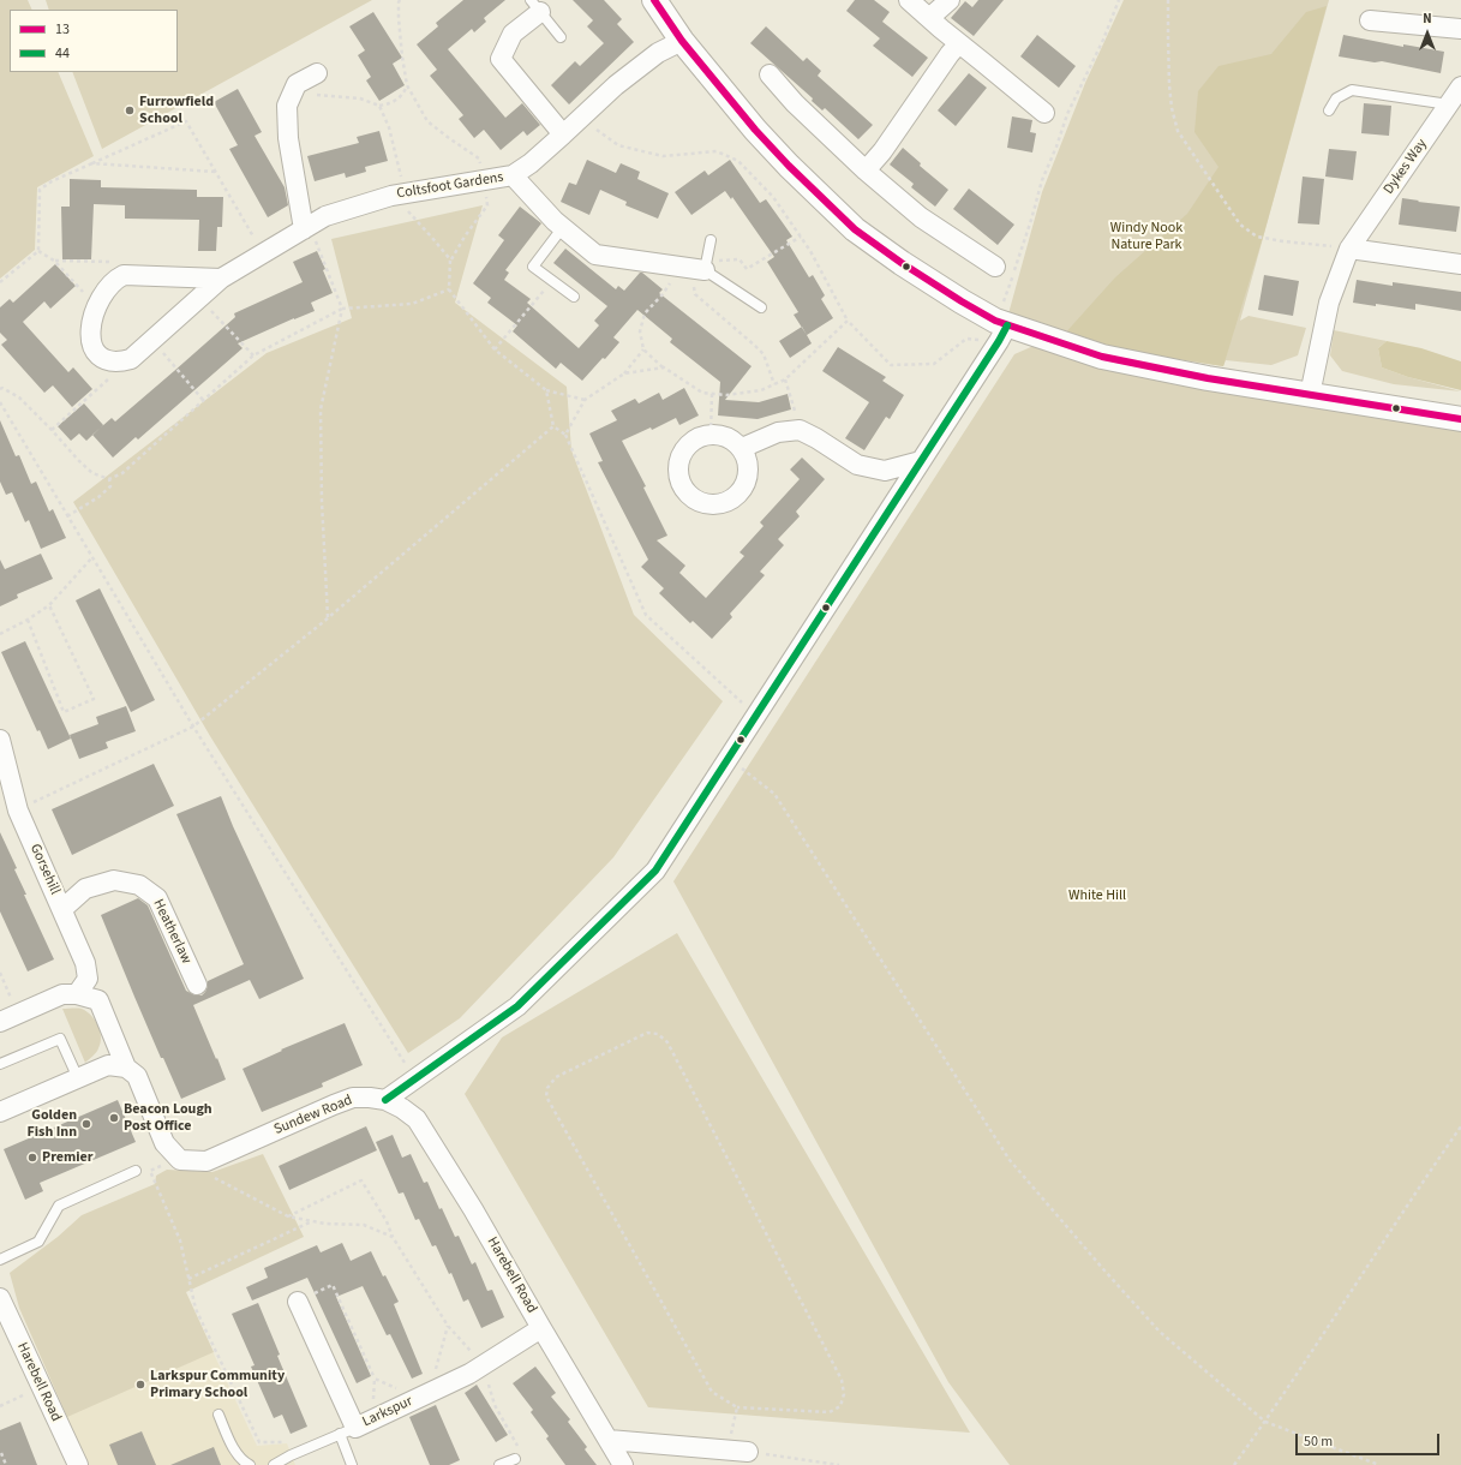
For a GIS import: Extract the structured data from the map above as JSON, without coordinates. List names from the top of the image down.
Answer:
{
  "streets": {
    "street": [
      "Dykes Way",
      "Coltsfoot Gardens",
      "Gorsehill",
      "Heatherlaw",
      "Sundew Road",
      "Harebell Road",
      "Larkspur"
    ]
  },
  "crossings": [
    ["Gorsehill", "Heatherlaw"],
    ["Sundew Road", "Harebell Road"],
    ["Harebell Road", "Larkspur"]
  ],
  "parks": ["Windy Nook Nature Park", "White Hill"],
  "places": [
    "Furrowfield School",
    "Beacon Lough Post Office",
    "Golden Fish Inn",
    "Premier",
    "Larkspur Community Primary School"
  ],
  "lines": ["transit line 13", "transit line 44"],
  "legend": ["13", "44"],
  "scale_bar": "50 m",
  "north": "top"
}
